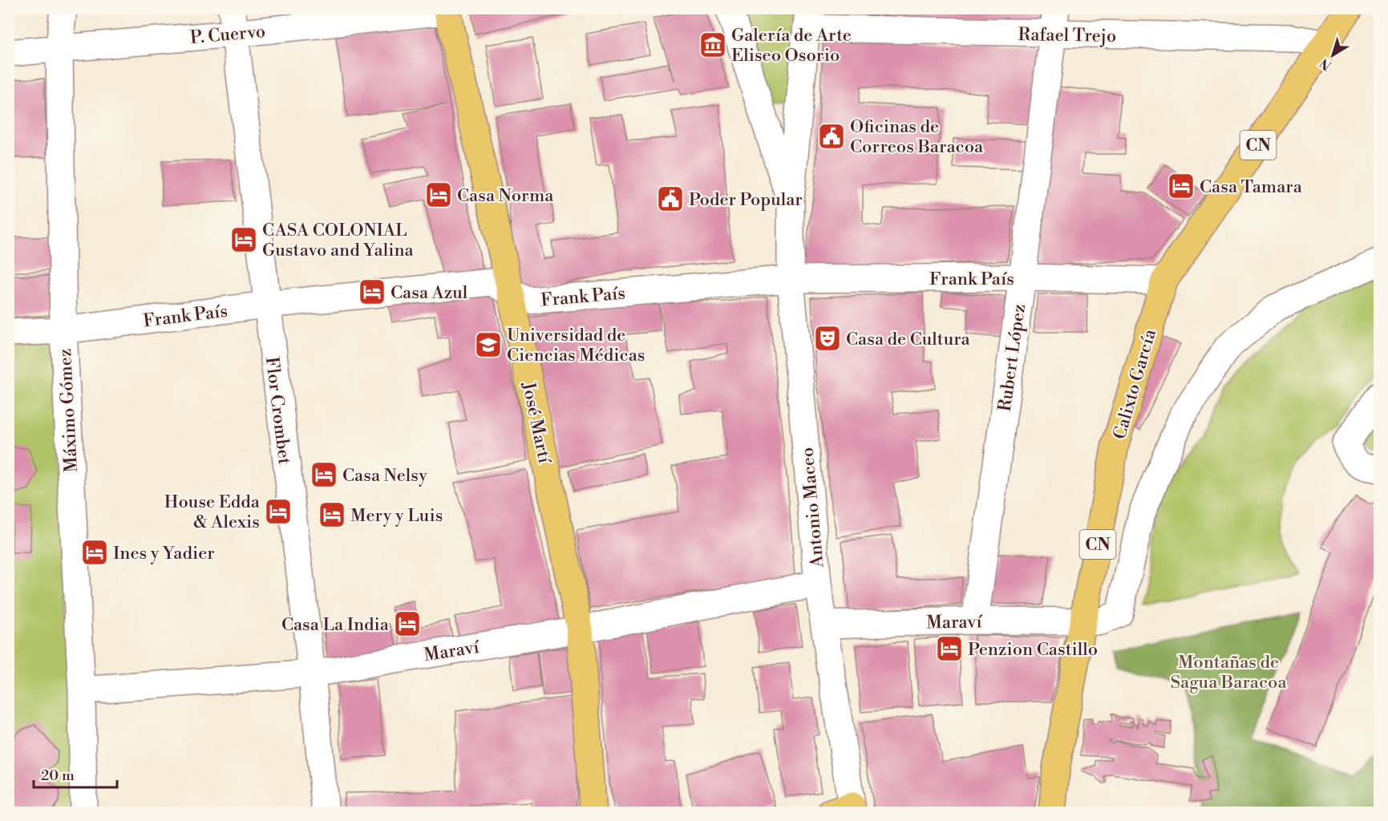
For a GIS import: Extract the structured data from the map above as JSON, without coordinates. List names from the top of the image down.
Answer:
{
  "streets": {
    "main road": ["CN", "Calixto García", "José Martí"],
    "street": [
      "P. Cuervo",
      "Rafael Trejo",
      "Frank País",
      "Rubert López",
      "Máximo Gómez",
      "Flor Crombet",
      "Antonio Maceo",
      "Maraví"
    ]
  },
  "crossings": [
    ["P. Cuervo", "Máximo Gómez"],
    ["P. Cuervo", "Flor Crombet"],
    ["P. Cuervo", "José Martí"],
    ["Rafael Trejo", "Rubert López"],
    ["Rafael Trejo", "Calixto García"],
    ["Rafael Trejo", "Antonio Maceo"],
    ["Frank País", "Rubert López"],
    ["Frank País", "Calixto García"],
    ["Frank País", "Máximo Gómez"],
    ["Frank País", "Flor Crombet"],
    ["Frank País", "José Martí"],
    ["Frank País", "Antonio Maceo"],
    ["Rubert López", "Maraví"],
    ["Calixto García", "Maraví"],
    ["Máximo Gómez", "Maraví"],
    ["Flor Crombet", "Maraví"],
    ["José Martí", "Maraví"],
    ["Antonio Maceo", "Maraví"]
  ],
  "parks": ["Montañas de Sagua Baracoa"],
  "places": {
    "museum": ["Galería de Arte Eliseo Osorio"],
    "public building": ["Oficinas de Correos Baracoa", "Poder Popular"],
    "hotel": [
      "Casa Tamara",
      "Casa Norma",
      "CASA COLONIAL Gustavo and Yalina",
      "Casa Azul",
      "Casa Nelsy",
      "House Edda & Alexis",
      "Mery y Luis",
      "Ines y Yadier",
      "Casa La India",
      "Penzion Castillo"
    ],
    "theatre": ["Casa de Cultura"],
    "school or university": ["Universidad de Ciencias Médicas"]
  },
  "scale_bar": "20 m",
  "north": "bottom left"
}
